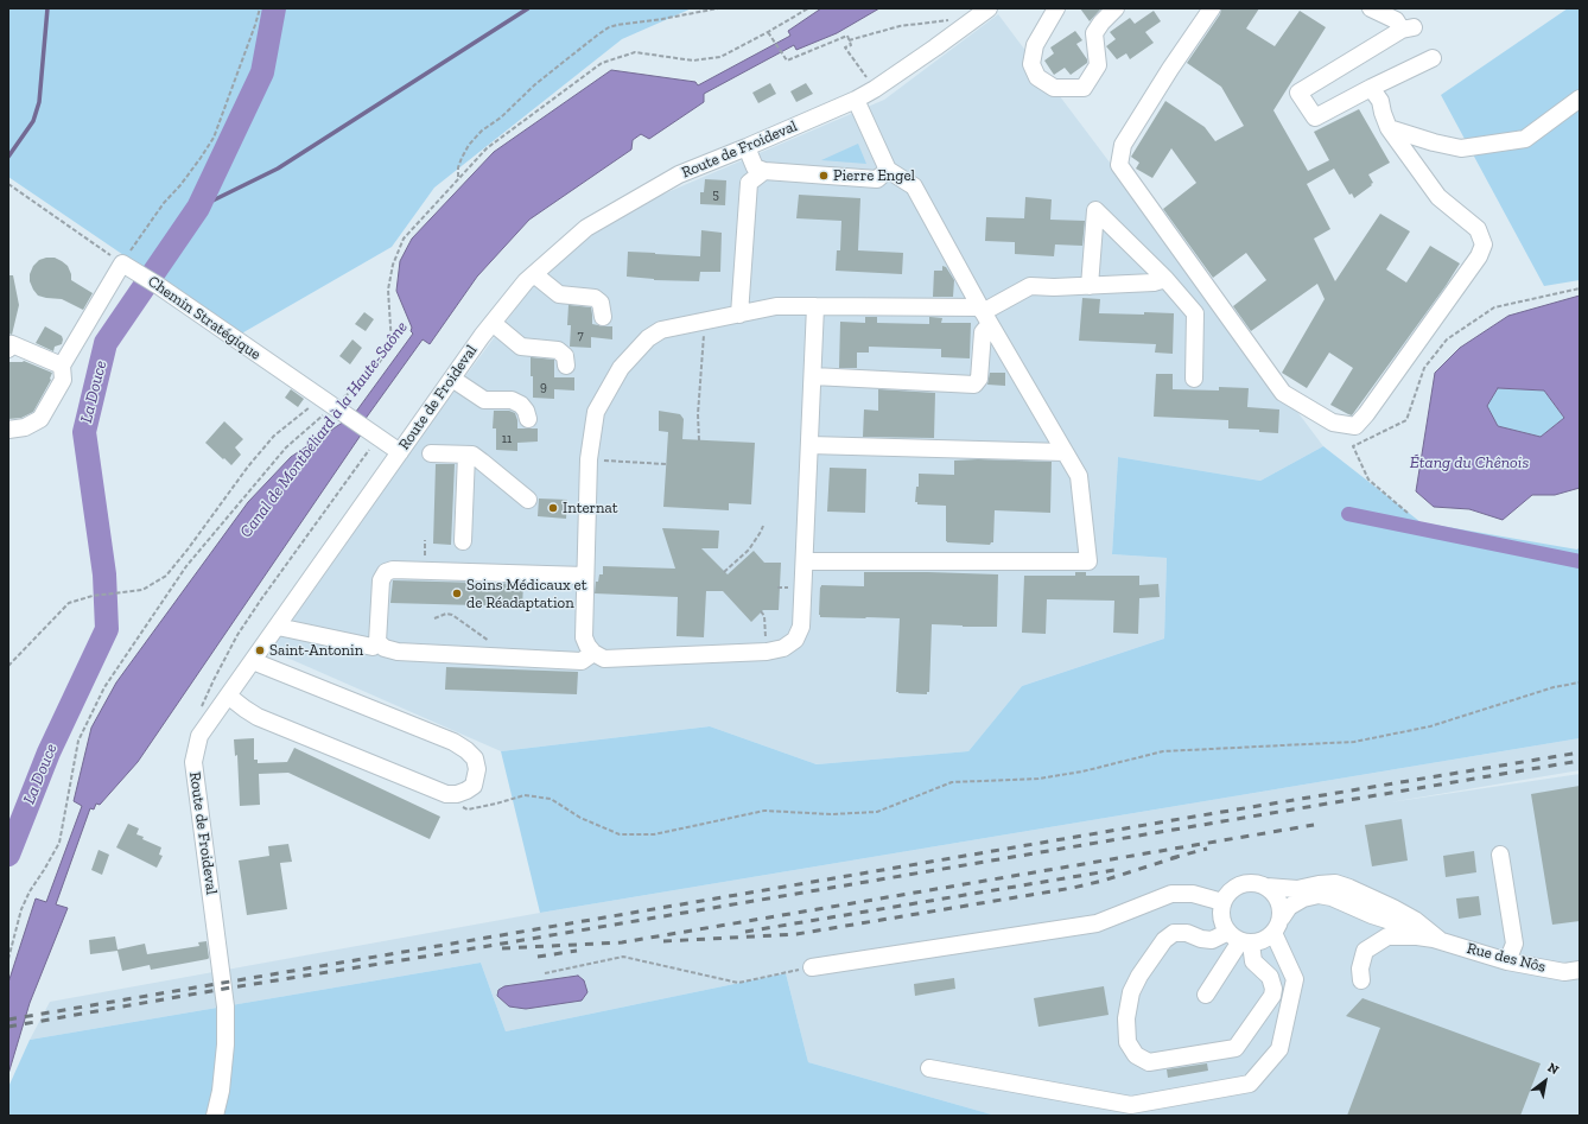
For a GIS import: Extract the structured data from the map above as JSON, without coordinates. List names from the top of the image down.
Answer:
{
  "streets": {
    "street": ["Route de Froideval", "Chemin Stratégique", "Rue des Nôs"]
  },
  "crossings": [
    ["Route de Froideval", "Chemin Stratégique"]
  ],
  "water": ["La Douce", "Canal de Montbéliard à la Haute-Saône", "Étang du Chênois"],
  "places": [
    "Pierre Engel",
    "Internat",
    "Soins Médicaux et de Réadaptation",
    "Saint-Antonin"
  ],
  "house_numbers": [
    "5",
    "7",
    "9",
    "11"
  ],
  "north": "top right"
}
